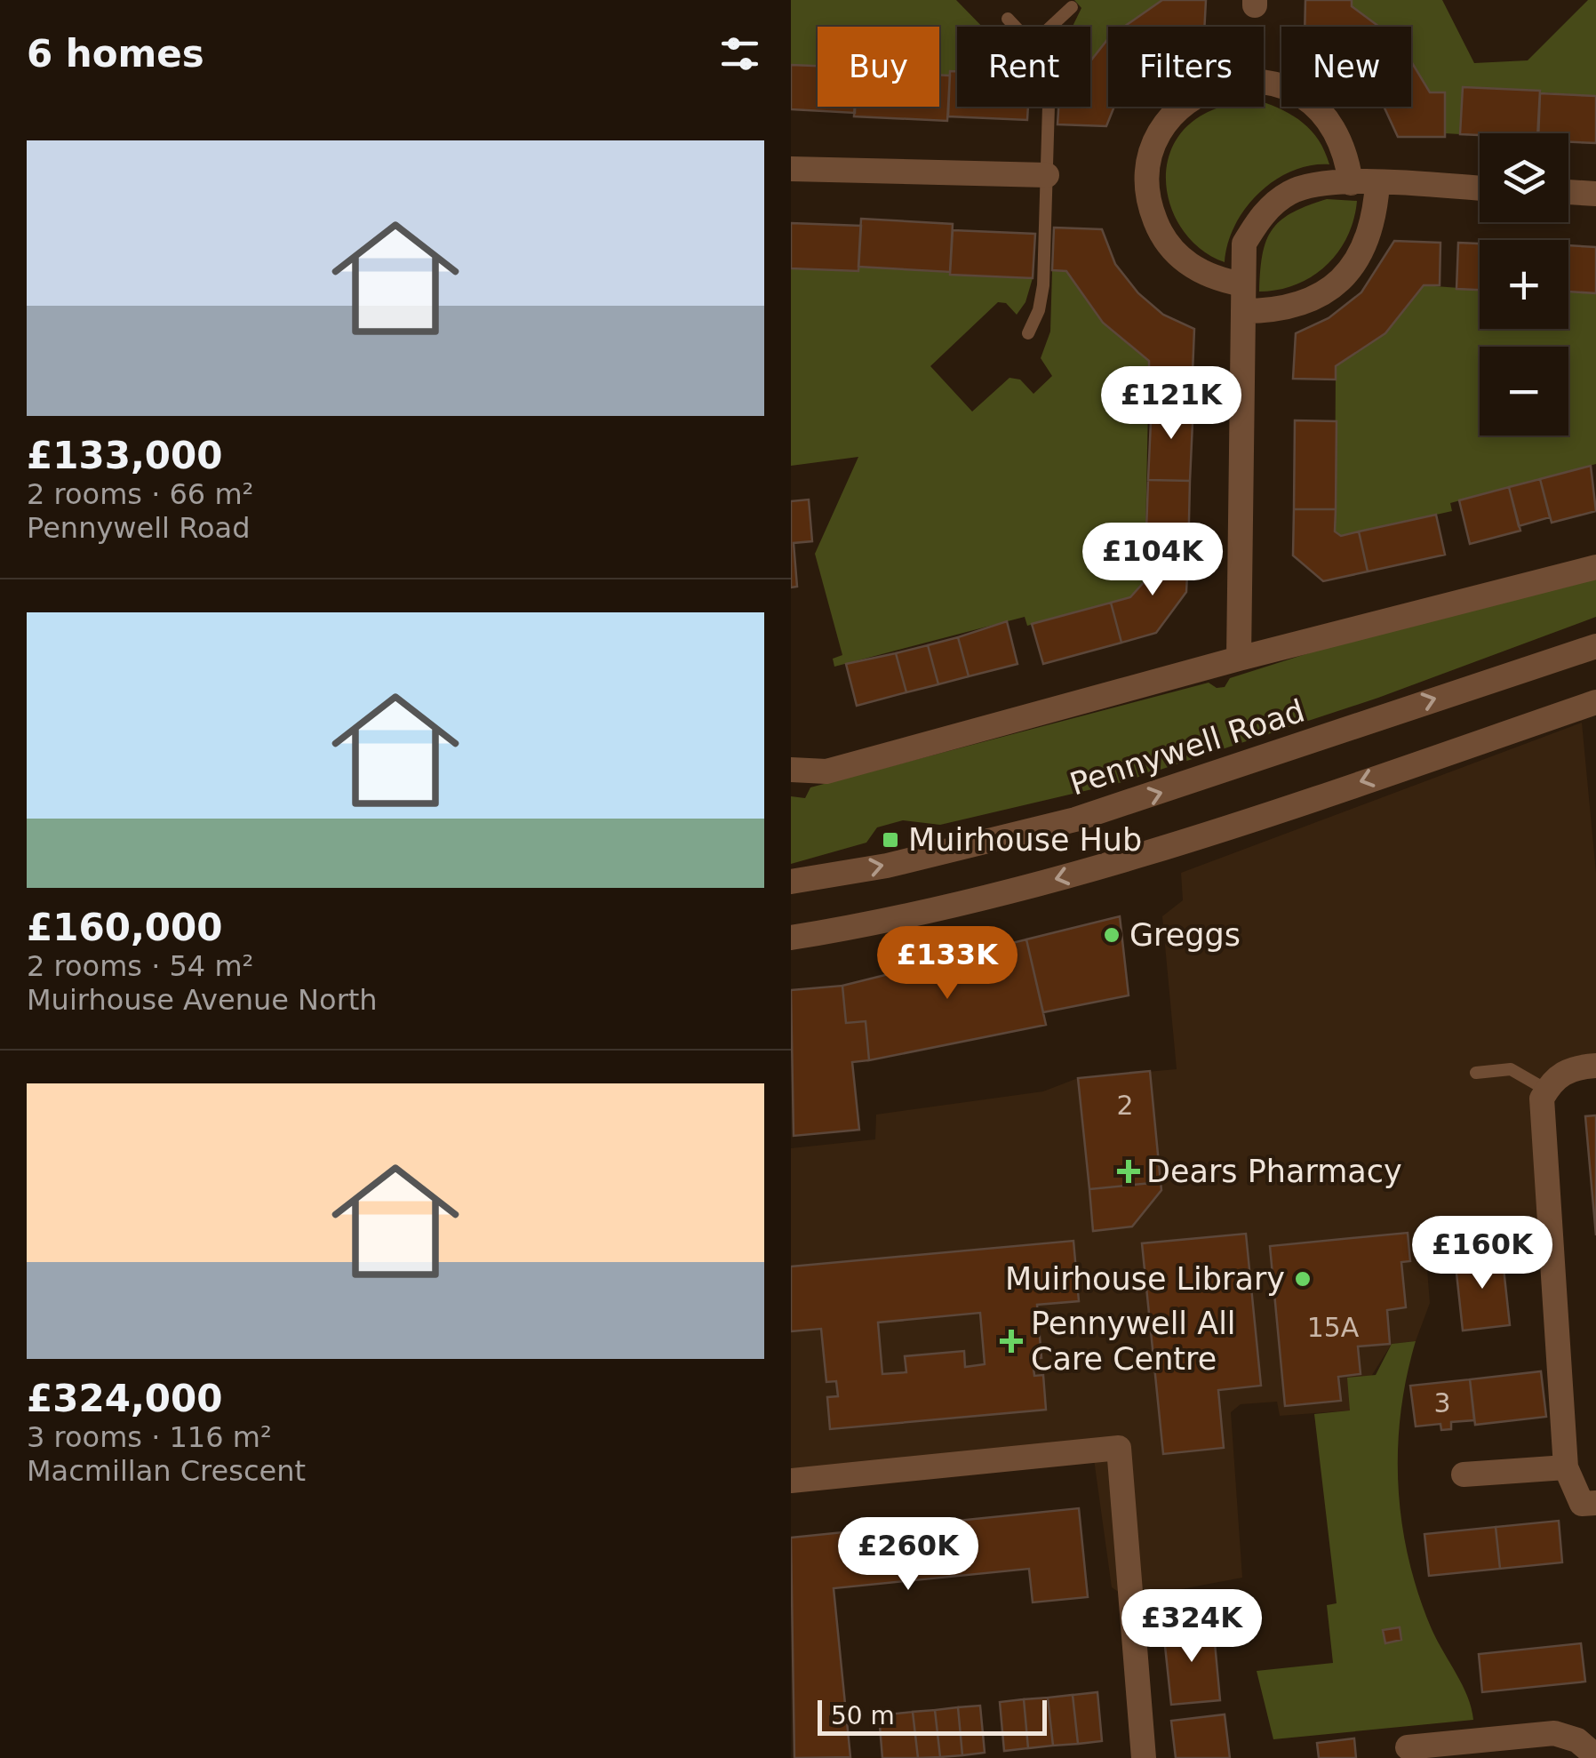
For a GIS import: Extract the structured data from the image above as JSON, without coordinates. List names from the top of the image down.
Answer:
{
  "streets": {
    "street": ["Pennywell Road"]
  },
  "places": {
    "transit": ["Muirhouse Hub"],
    "other": ["Greggs", "Muirhouse Library"],
    "health": ["Dears Pharmacy", "Pennywell All Care Centre"]
  },
  "house_numbers": ["2", "15A", "3"],
  "scale_bar": "50 m",
  "page": {
    "heading": "6 homes",
    "chip": [
      "Buy",
      "Rent",
      "Filters",
      "New"
    ],
    "list": [
      {
        "name": "£133,000",
        "note": "2 rooms · 66 m² · Pennywell Road"
      },
      {
        "name": "£160,000",
        "note": "2 rooms · 54 m² · Muirhouse Avenue North"
      },
      {
        "name": "£324,000",
        "note": "3 rooms · 116 m² · Macmillan Crescent"
      }
    ],
    "map_buttons": ["+", "−"],
    "price": [
      "£121K",
      "£104K",
      "£133K",
      "£160K",
      "£260K",
      "£324K"
    ],
    "scale": "50 m"
  }
}
